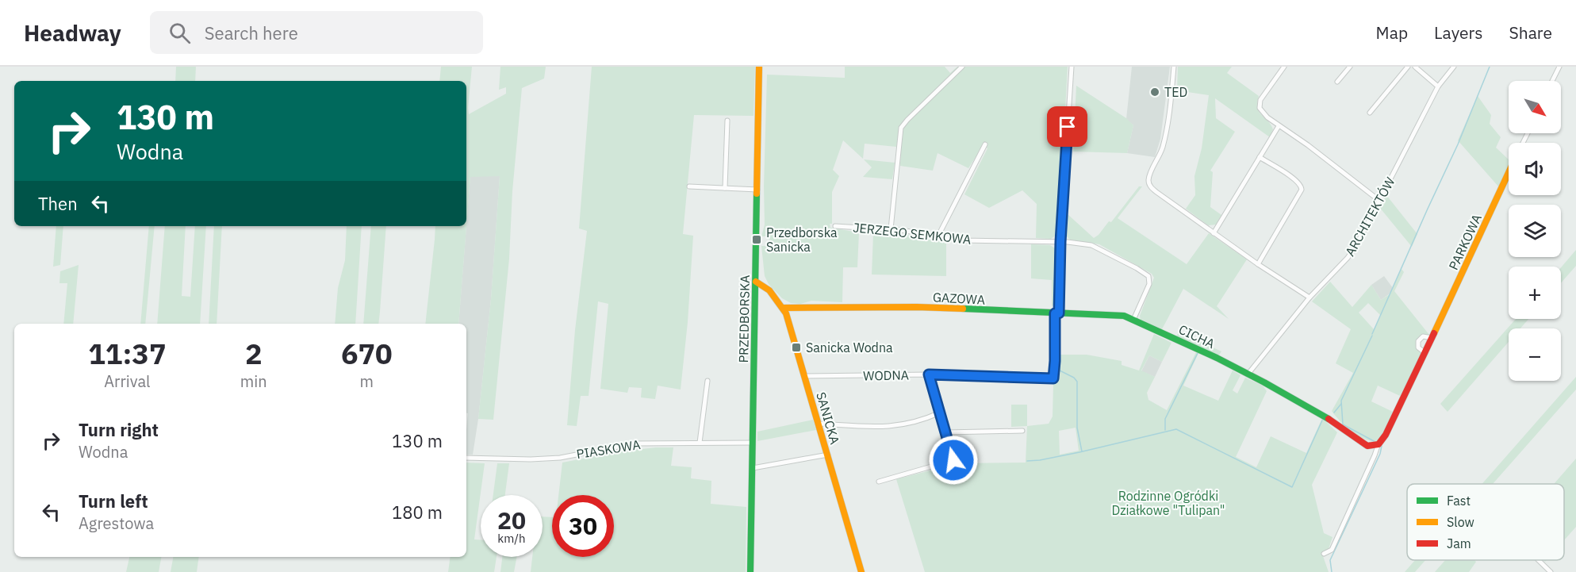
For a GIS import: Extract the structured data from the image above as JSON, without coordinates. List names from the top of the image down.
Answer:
{
  "streets": {
    "street": [
      "ARCHITEKTÓW",
      "JERZEGO SEMKOWA",
      "PARKOWA",
      "GAZOWA",
      "PRZEDBORSKA",
      "CICHA",
      "WODNA",
      "SANICKA",
      "PIASKOWA"
    ]
  },
  "crossings": [
    ["ARCHITEKTÓW", "CICHA"],
    ["PARKOWA", "CICHA"],
    ["GAZOWA", "CICHA"],
    ["GAZOWA", "WODNA"],
    ["GAZOWA", "SANICKA"],
    ["PRZEDBORSKA", "SANICKA"],
    ["PRZEDBORSKA", "PIASKOWA"],
    ["WODNA", "SANICKA"]
  ],
  "parks": ["Rodzinne Ogródki Działkowe \"Tulipan\""],
  "places": {
    "other": ["TED"],
    "transit": ["Przedborska Sanicka", "Sanicka Wodna"]
  },
  "legend": ["Fast", "Slow", "Jam"],
  "north": "bottom right",
  "page": {
    "header": "Headway",
    "search": "Search here",
    "nav": ["Map", "Layers", "Share"],
    "map_buttons": ["+", "−"],
    "turn": ["130 m", "Wodna"],
    "then": "Then",
    "eta": [
      "11:37",
      "Arrival",
      "2",
      "min",
      "670",
      "m"
    ],
    "list": [
      {
        "name": "Turn right",
        "note": "Wodna",
        "value": "130 m"
      },
      {
        "name": "Turn left",
        "note": "Agrestowa",
        "value": "180 m"
      }
    ],
    "speed": "20 km/h",
    "limit": "30"
  }
}
